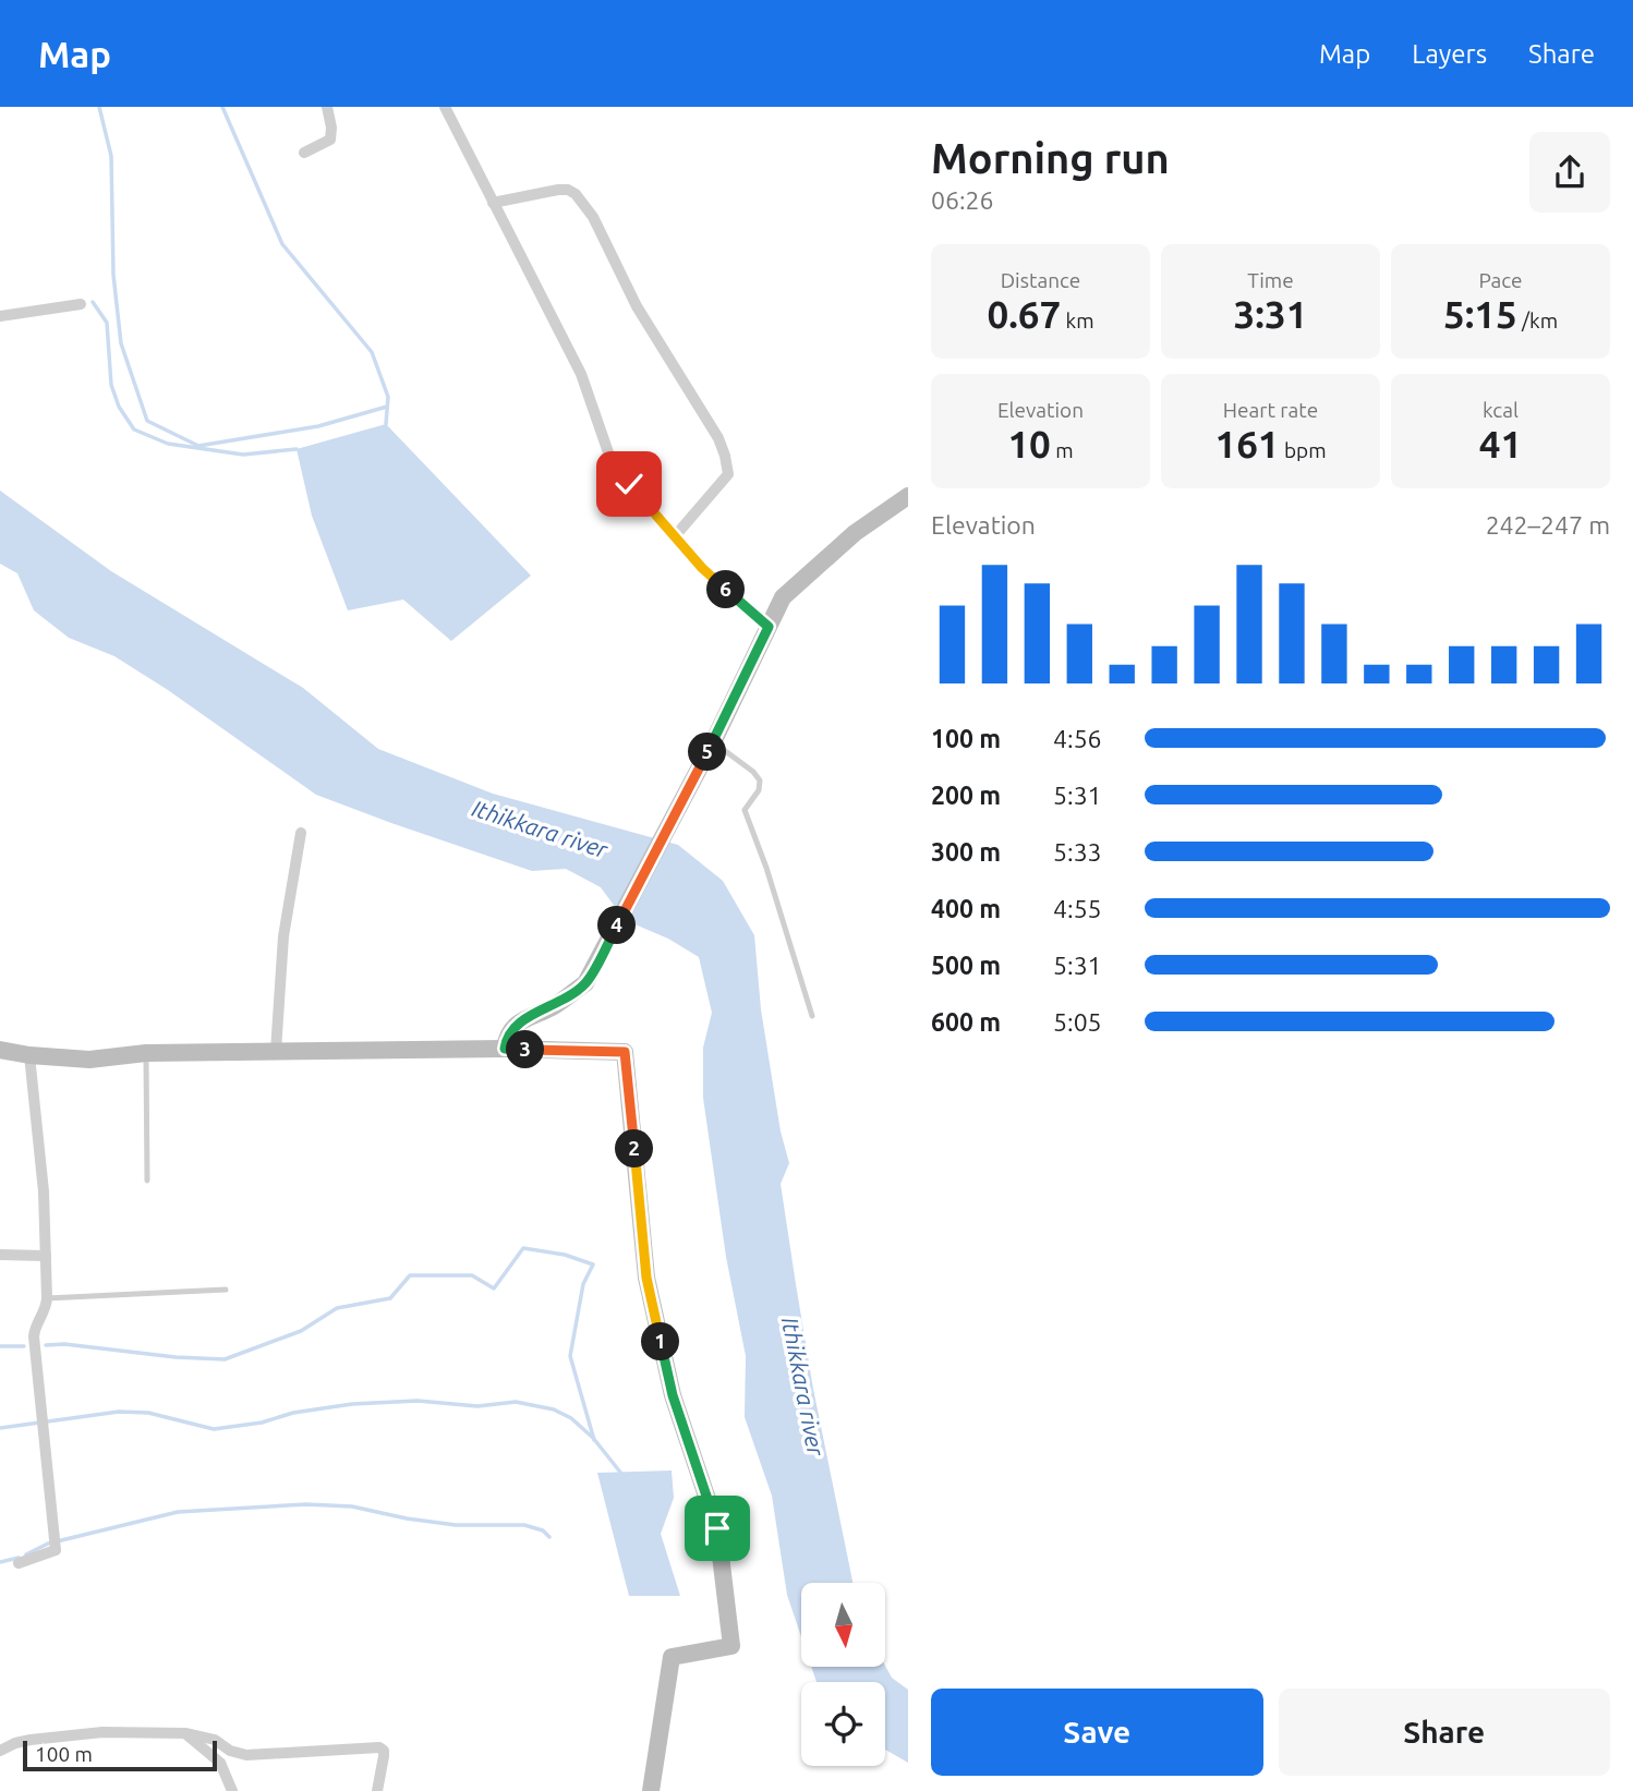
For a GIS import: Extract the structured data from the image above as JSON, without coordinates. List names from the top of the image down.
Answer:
{
  "water": ["Ithikkara river"],
  "scale_bar": "100 m",
  "north": "bottom",
  "page": {
    "header": "Map",
    "nav": ["Map", "Layers", "Share"],
    "heading": ["Morning run", "06:26"],
    "stats": [
      ["Distance", "0.67 km"],
      ["Time", "3:31"],
      ["Pace", "5:15 /km"],
      ["Elevation", "10 m"],
      ["Heart rate", "161 bpm"],
      ["kcal", "41"]
    ],
    "chart": ["Elevation", "242–247 m"],
    "pins": [
      "6",
      "5",
      "4",
      "3",
      "2",
      "1"
    ],
    "list": [
      {
        "name": "100 m",
        "note": "4:56"
      },
      {
        "name": "200 m",
        "note": "5:31"
      },
      {
        "name": "300 m",
        "note": "5:33"
      },
      {
        "name": "400 m",
        "note": "4:55"
      },
      {
        "name": "500 m",
        "note": "5:31"
      },
      {
        "name": "600 m",
        "note": "5:05"
      }
    ],
    "buttons": ["Save", "Share"],
    "scale": "100 m"
  }
}
